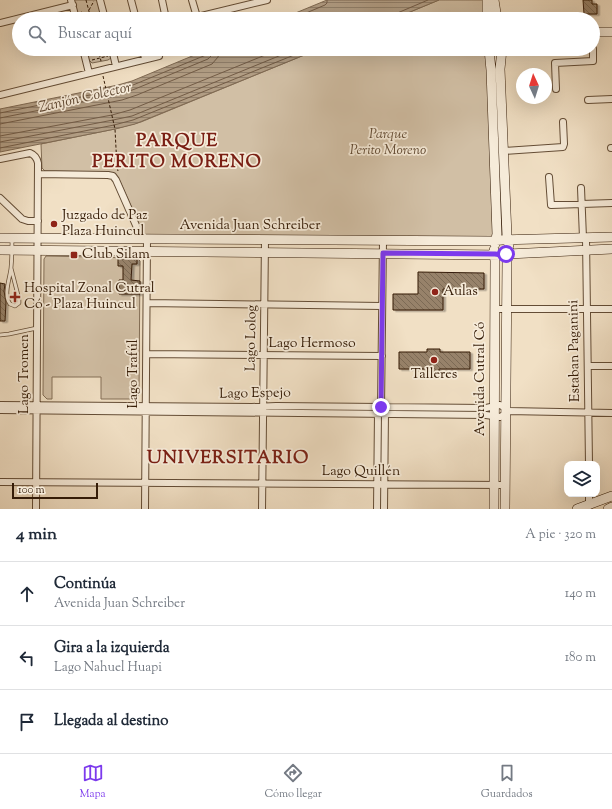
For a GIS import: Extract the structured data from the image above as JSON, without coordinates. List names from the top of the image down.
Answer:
{
  "streets": {
    "main road": ["Avenida Juan Schreiber", "Avenida Cutral Có"],
    "street": [
      "Lago Lolog",
      "Lago Hermoso",
      "Estaban Paganini",
      "Lago Tromen",
      "Lago Trafúl",
      "Lago Espejo",
      "Lago Quillén"
    ]
  },
  "crossings": [
    ["Avenida Juan Schreiber", "Lago Lolog"],
    ["Avenida Juan Schreiber", "Estaban Paganini"],
    ["Avenida Juan Schreiber", "Lago Tromen"],
    ["Avenida Juan Schreiber", "Lago Trafúl"],
    ["Avenida Juan Schreiber", "Avenida Cutral Có"],
    ["Lago Lolog", "Lago Hermoso"],
    ["Lago Lolog", "Lago Espejo"],
    ["Lago Lolog", "Lago Quillén"],
    ["Lago Hermoso", "Lago Trafúl"],
    ["Estaban Paganini", "Lago Espejo"],
    ["Lago Tromen", "Lago Espejo"],
    ["Lago Tromen", "Lago Quillén"],
    ["Lago Trafúl", "Lago Espejo"],
    ["Lago Trafúl", "Lago Quillén"],
    ["Avenida Cutral Có", "Lago Espejo"],
    ["Avenida Cutral Có", "Lago Quillén"]
  ],
  "districts": ["PARQUE PERITO MORENO", "UNIVERSITARIO"],
  "water": ["Zanjón Colector"],
  "parks": ["Parque Perito Moreno"],
  "places": {
    "other": ["Juzgado de Paz Plaza Huincul", "Aulas", "Talleres"],
    "transit": ["Club Silam"],
    "health": ["Hospital Zonal Cutral Có - Plaza Huincul"]
  },
  "scale_bar": "100 m",
  "north": "top",
  "page": {
    "search": "Buscar aquí",
    "scale": "100 m",
    "heading": ["4 min", "A pie · 320 m"],
    "list": [
      ["Continúa", "Avenida Juan Schreiber", "140 m"],
      ["Gira a la izquierda", "Lago Nahuel Huapi", "180 m"],
      "Llegada al destino"
    ],
    "nav": ["Mapa", "Cómo llegar", "Guardados"]
  }
}
